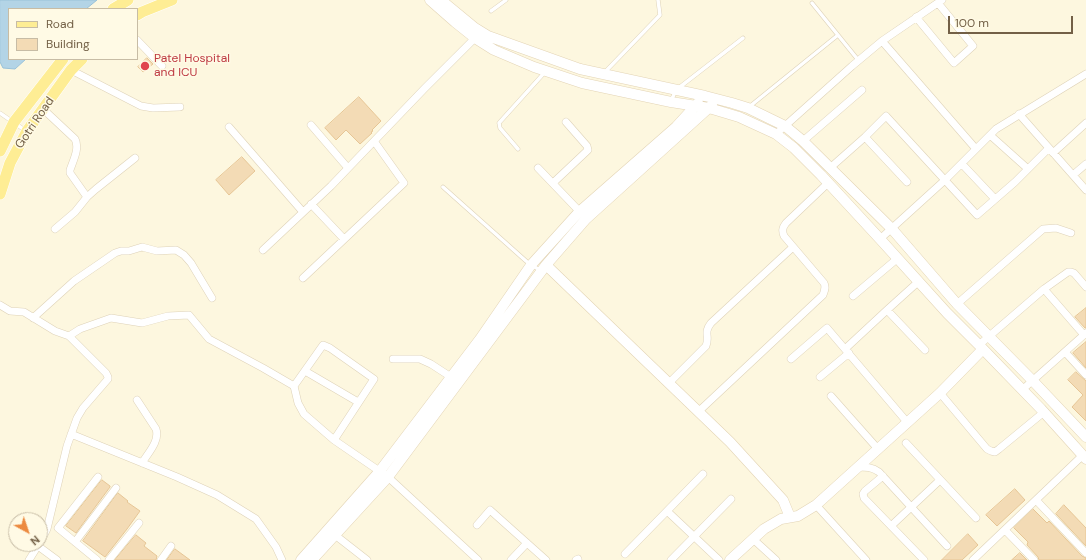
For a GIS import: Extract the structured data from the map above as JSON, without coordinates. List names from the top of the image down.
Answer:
{
  "streets": {
    "main road": ["Gotri Road"]
  },
  "places": ["Patel Hospital and ICU"],
  "legend": ["Road", "Building"],
  "scale_bar": "100 m",
  "north": "bottom right"
}
